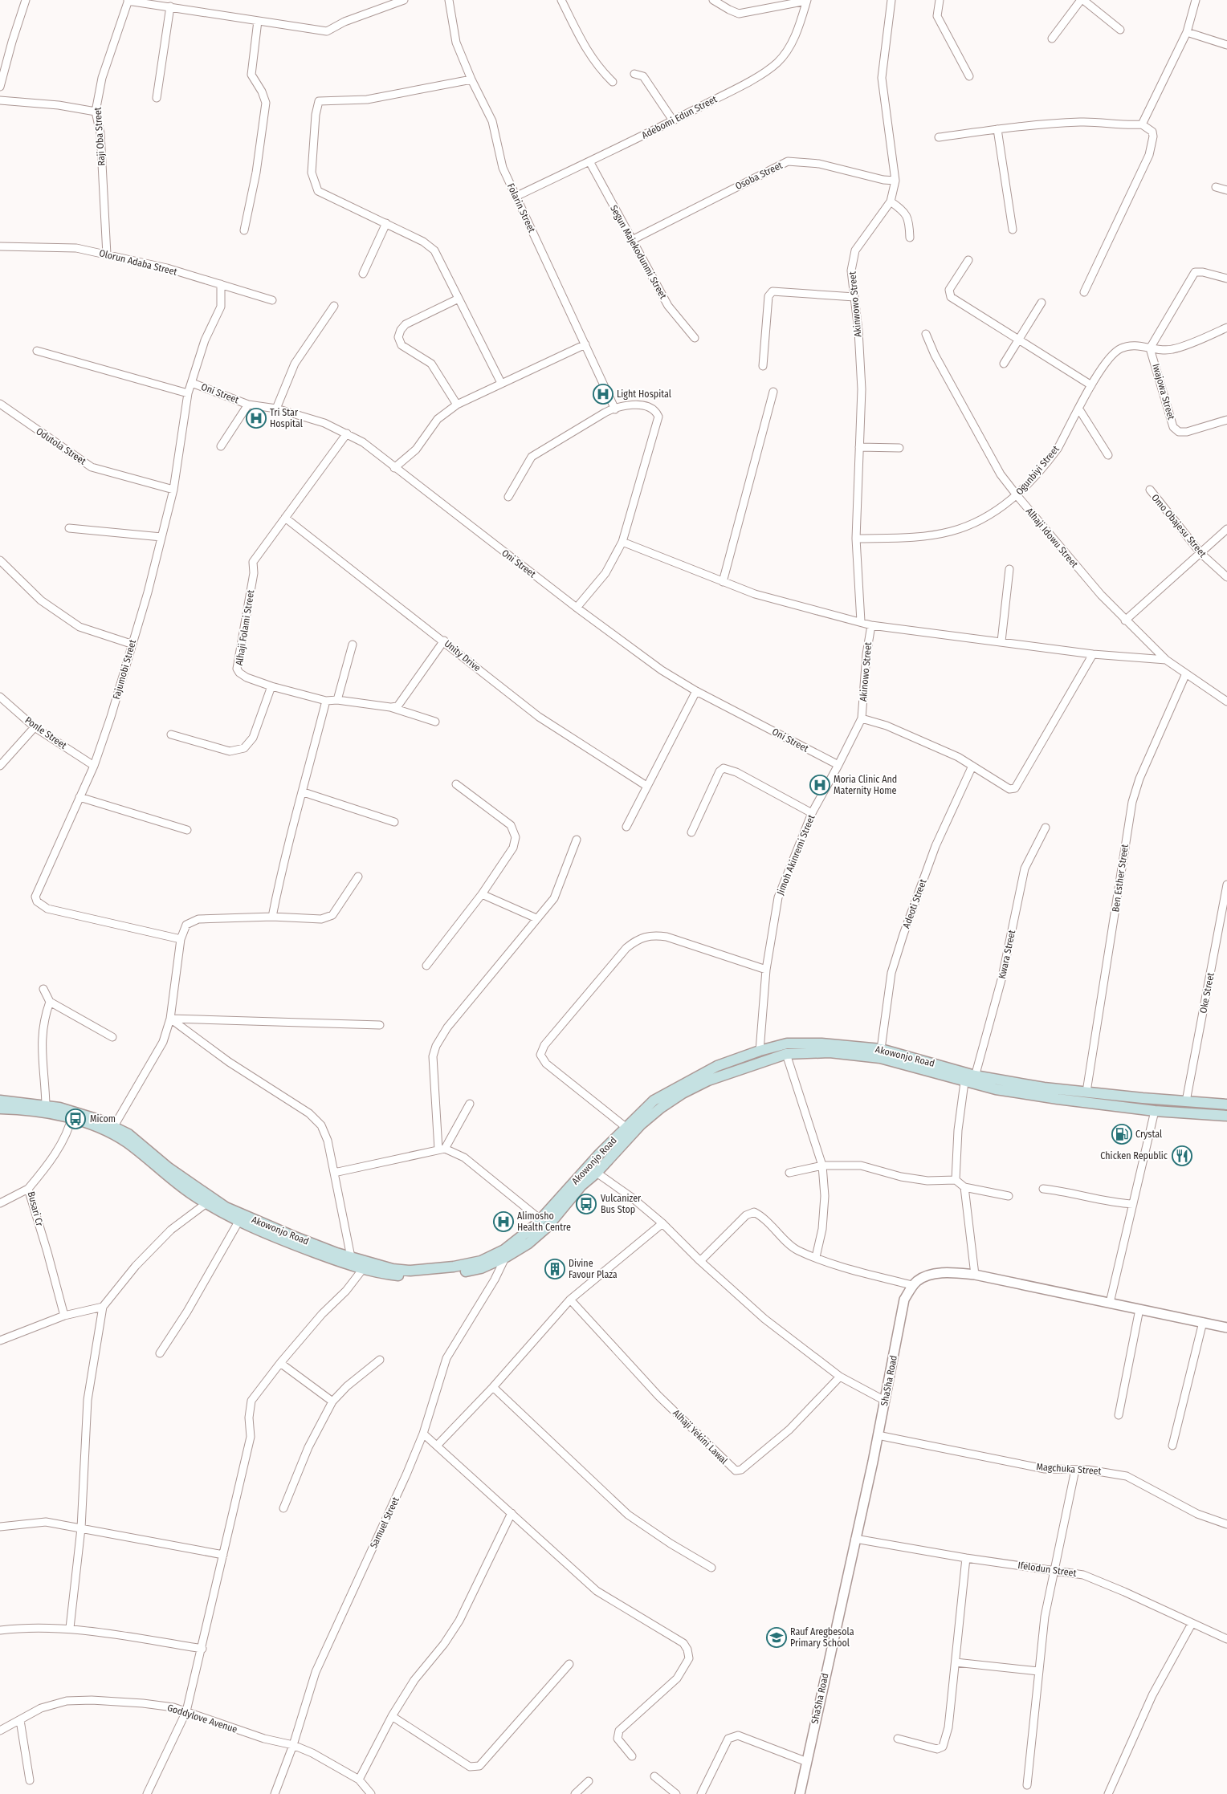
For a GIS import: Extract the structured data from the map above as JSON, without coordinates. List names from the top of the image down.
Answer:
{
  "streets": {
    "main road": ["Akowonjo Road"],
    "street": [
      "Adebomi Edun Street",
      "Raji Oba Street",
      "Osoba Street",
      "Folarin Street",
      "Segun Majekodunmi Street",
      "Olorun Adaba Street",
      "Akinwowo Street",
      "Iwajowa Street",
      "Oni Street",
      "Odutola Street",
      "Ogunbiyi Street",
      "Omo Obajesu Street",
      "Alhaji Idowu Street",
      "Alhaji Folami Street",
      "Unity Drive",
      "Fajumobi Street",
      "Akinowo Street",
      "Ponle Street",
      "Jimoh Akinremi Street",
      "Ben Esther Street",
      "Adeoti Street",
      "Kwara Street",
      "Oke Street",
      "Busari Cr",
      "ShaSha Road",
      "Alhaji Yekini Lawal",
      "Magchuka Street",
      "Samuel Street",
      "Ifelodun Street",
      "Goddylove Avenue"
    ]
  },
  "crossings": [
    ["Adebomi Edun Street", "Folarin Street"],
    ["Adebomi Edun Street", "Segun Majekodunmi Street"],
    ["Raji Oba Street", "Olorun Adaba Street"],
    ["Osoba Street", "Segun Majekodunmi Street"],
    ["Osoba Street", "Akinwowo Street"],
    ["Olorun Adaba Street", "Fajumobi Street"],
    ["Akinwowo Street", "Ogunbiyi Street"],
    ["Iwajowa Street", "Ogunbiyi Street"],
    ["Oni Street", "Alhaji Folami Street"],
    ["Oni Street", "Fajumobi Street"],
    ["Oni Street", "Jimoh Akinremi Street"],
    ["Odutola Street", "Fajumobi Street"],
    ["Ogunbiyi Street", "Alhaji Idowu Street"],
    ["Alhaji Idowu Street", "Ben Esther Street"],
    ["Alhaji Folami Street", "Unity Drive"],
    ["Fajumobi Street", "Ponle Street"],
    ["Akinowo Street", "Jimoh Akinremi Street"],
    ["Jimoh Akinremi Street", "Akowonjo Road"],
    ["Ben Esther Street", "Akowonjo Road"],
    ["Adeoti Street", "Akowonjo Road"],
    ["Kwara Street", "Akowonjo Road"],
    ["Oke Street", "Akowonjo Road"],
    ["Akowonjo Road", "Busari Cr"],
    ["Akowonjo Road", "Samuel Street"],
    ["ShaSha Road", "Magchuka Street"],
    ["ShaSha Road", "Ifelodun Street"],
    ["Samuel Street", "Goddylove Avenue"]
  ],
  "places": {
    "hospital": [
      "Light Hospital",
      "Tri Star Hospital",
      "Moria Clinic And Maternity Home",
      "Alimosho Health Centre"
    ],
    "bus stop": ["Micom", "Vulcanizer Bus Stop"],
    "fuel station": ["Crystal"],
    "restaurant": ["Chicken Republic"],
    "building": ["Divine Favour Plaza"],
    "school or university": ["Rauf Aregbesola Primary School"]
  }
}
